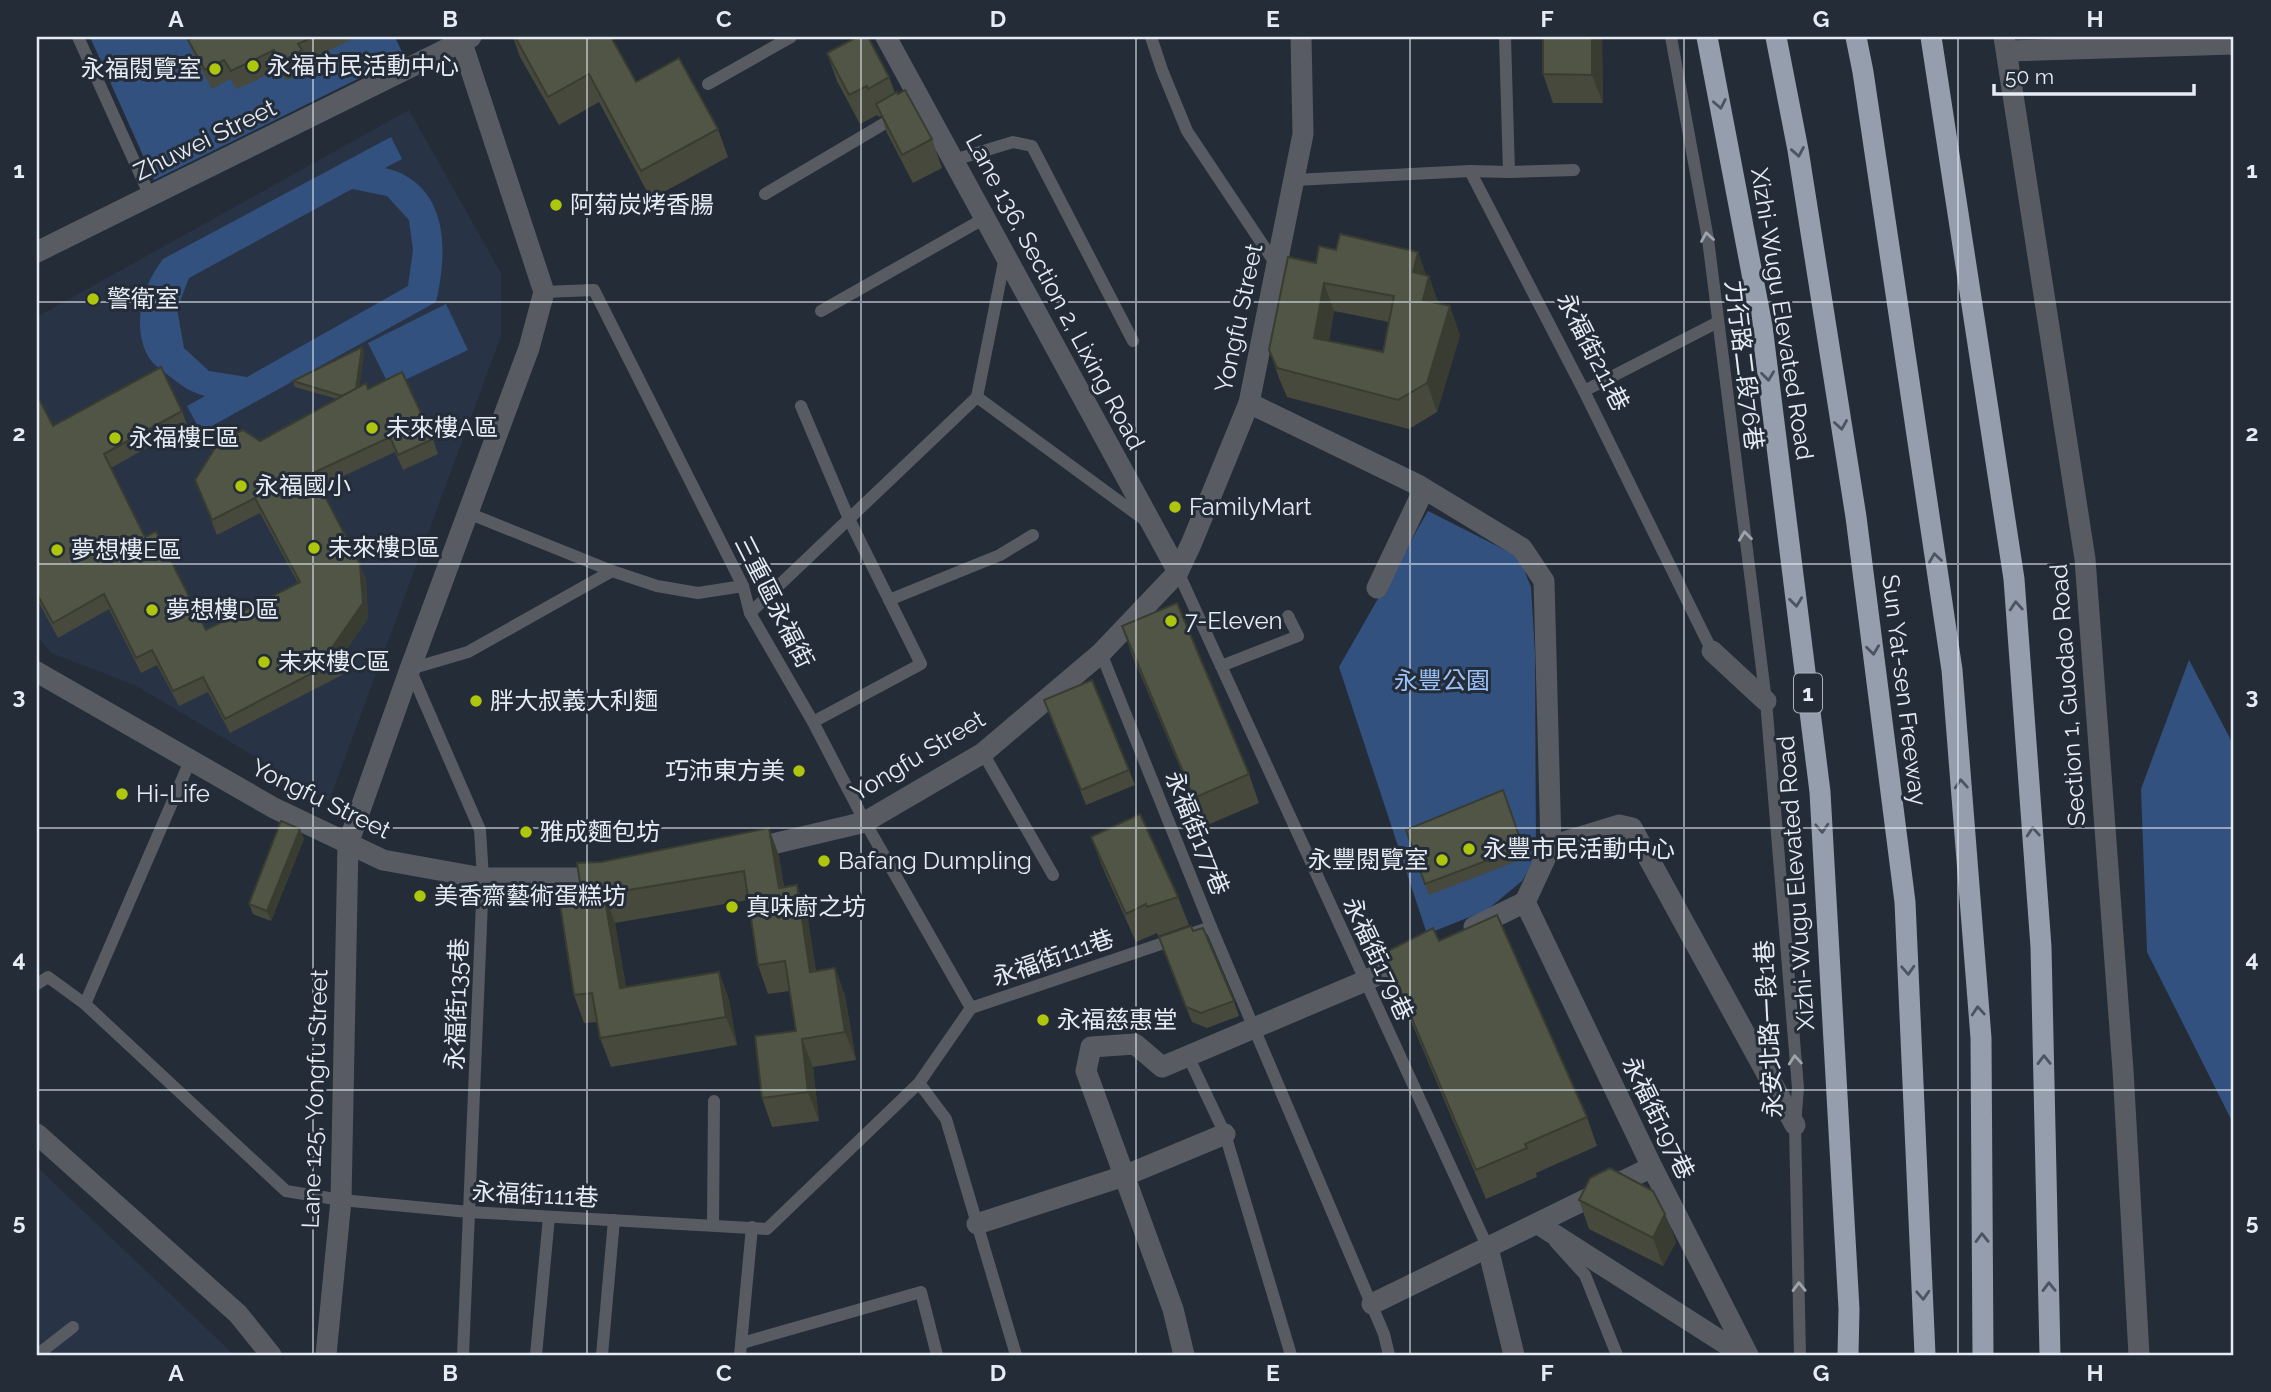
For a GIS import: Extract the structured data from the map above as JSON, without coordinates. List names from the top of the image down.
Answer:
{
  "streets": {
    "highway": ["Xizhi-Wugu Elevated Road", "Sun Yat-sen Freeway", "1"],
    "street": [
      "Zhuwei Street",
      "Lane 136, Section 2, Lixing Road",
      "Yongfu Street",
      "永福街211巷",
      "Section 1, Guodao Road",
      "Lane 125, Yongfu Street",
      "永福街197巷"
    ],
    "lane": [
      "力行路二段76巷",
      "三重區永福街",
      "永福街177巷",
      "永福街111巷",
      "永福街179巷",
      "永福街135巷",
      "永安北路一段1巷"
    ]
  },
  "crossings": [
    ["Lane 136, Section 2, Lixing Road", "Yongfu Street"],
    ["Lane 136, Section 2, Lixing Road", "永福街179巷"],
    ["Yongfu Street", "三重區永福街"],
    ["Yongfu Street", "永福街177巷"],
    ["Yongfu Street", "永福街179巷"],
    ["Yongfu Street", "永福街135巷"],
    ["Yongfu Street", "Lane 125, Yongfu Street"],
    ["永福街211巷", "力行路二段76巷"],
    ["永福街211巷", "永安北路一段1巷"],
    ["力行路二段76巷", "永安北路一段1巷"],
    ["三重區永福街", "永福街111巷"],
    ["三重區永福街", "Lane 125, Yongfu Street"],
    ["永福街111巷", "永福街135巷"],
    ["永福街111巷", "Lane 125, Yongfu Street"],
    ["永福街135巷", "Lane 125, Yongfu Street"]
  ],
  "one_way": ["Xizhi-Wugu Elevated Road", "力行路二段76巷", "永安北路一段1巷"],
  "parks": ["永豐公園"],
  "places": [
    "永福市民活動中心",
    "永福閱覽室",
    "阿菊炭烤香腸",
    "警衛室",
    "未來樓A區",
    "永福樓E區",
    "永福國小",
    "FamilyMart",
    "未來樓B區",
    "夢想樓E區",
    "夢想樓D區",
    "7-Eleven",
    "未來樓C區",
    "胖大叔義大利麵",
    "巧沛東方美",
    "Hi-Life",
    "雅成麵包坊",
    "永豐市民活動中心",
    "永豐閱覽室",
    "Bafang Dumpling",
    "美香齋藝術蛋糕坊",
    "真味廚之坊",
    "永福慈惠堂"
  ],
  "scale_bar": "50 m",
  "grid": {
    "columns": [
      "A",
      "B",
      "C",
      "D",
      "E",
      "F",
      "G",
      "H"
    ],
    "rows": [
      "1",
      "2",
      "3",
      "4",
      "5"
    ]
  }
}
